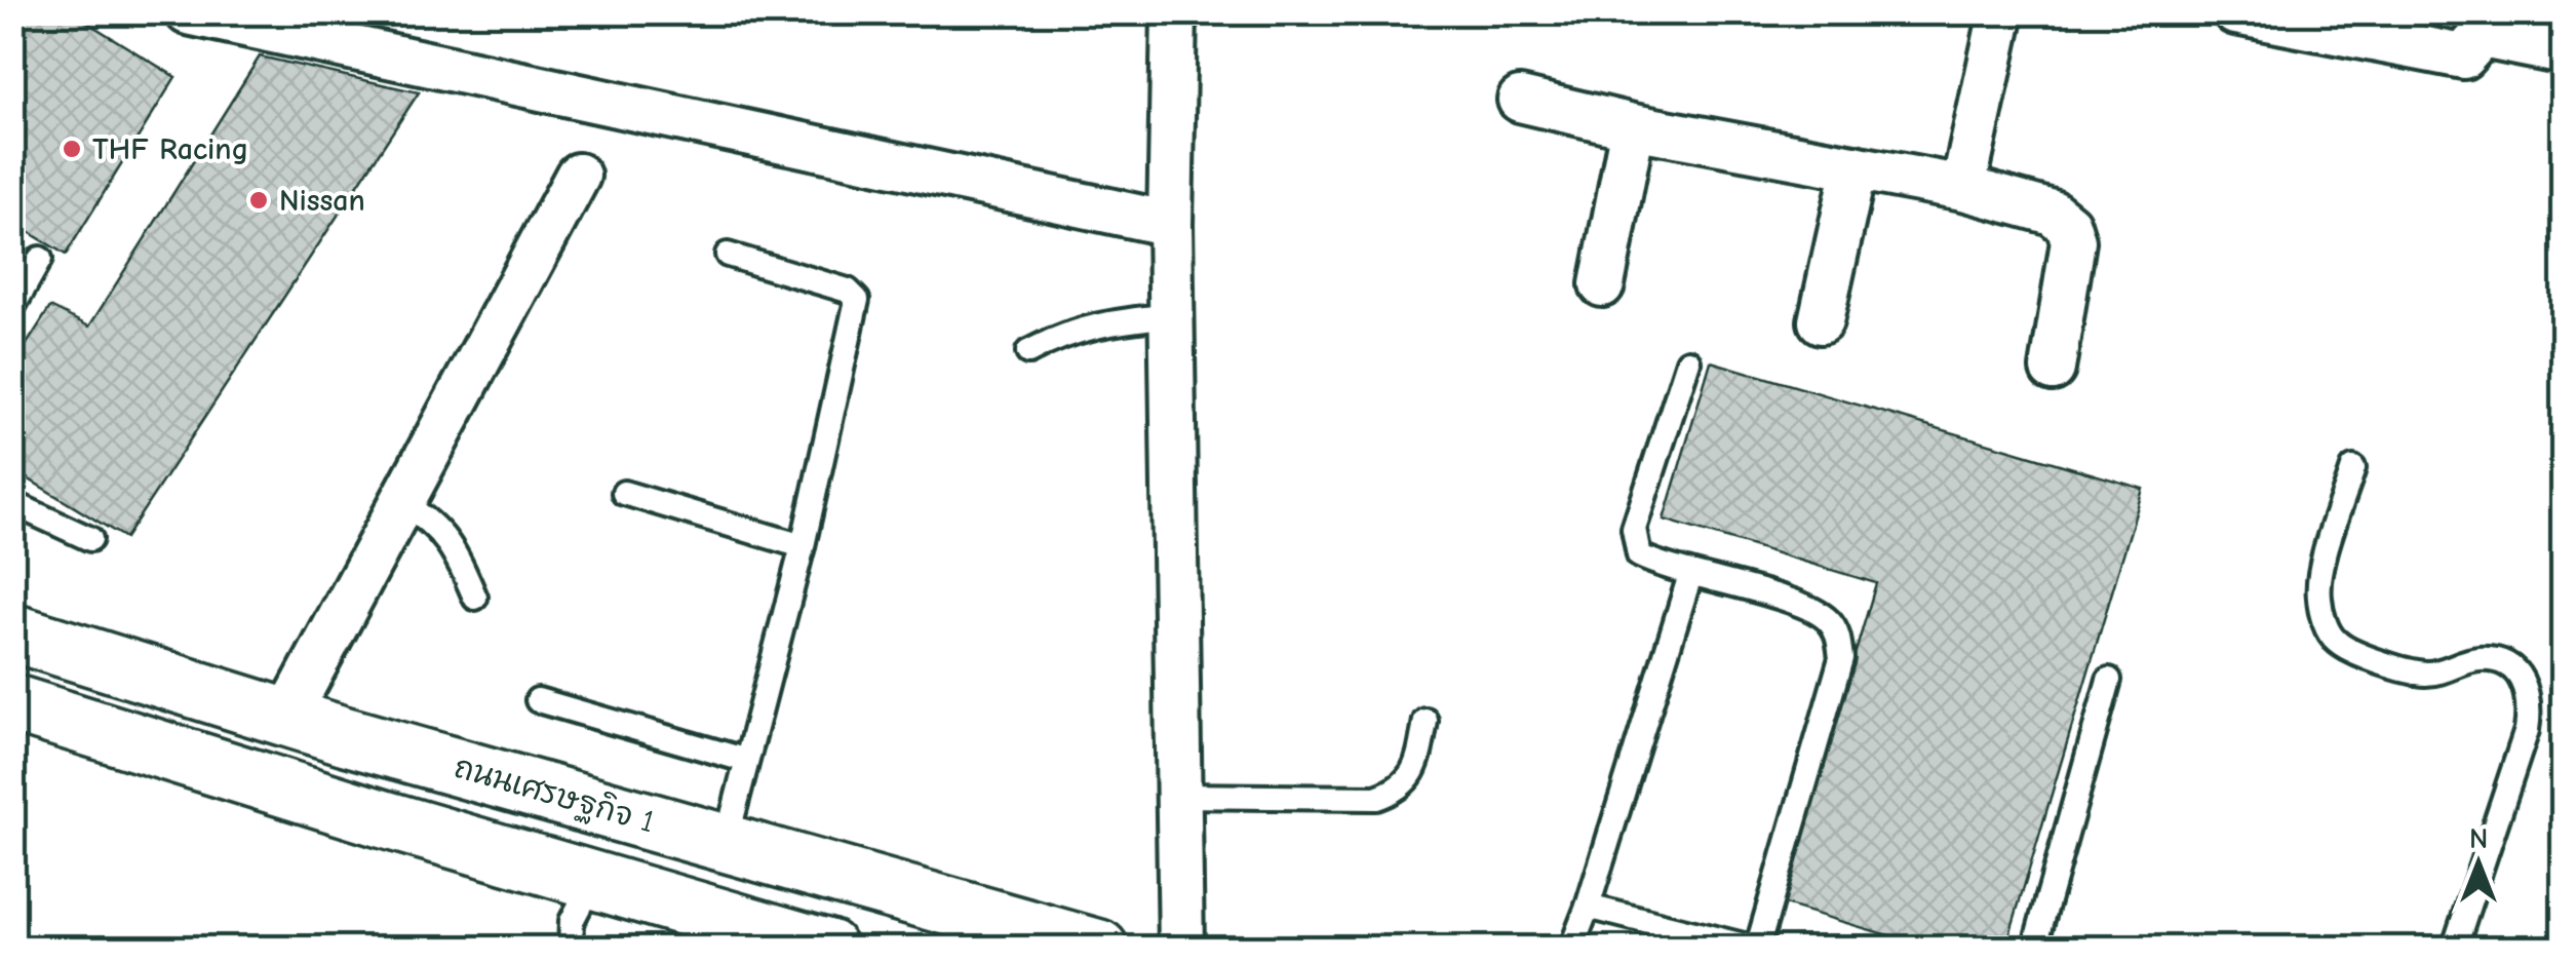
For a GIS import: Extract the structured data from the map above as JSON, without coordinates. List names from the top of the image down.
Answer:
{
  "streets": {
    "main road": ["ถนนเศรษฐกิจ 1"]
  },
  "places": ["THF Racing", "Nissan"],
  "north": "top"
}
